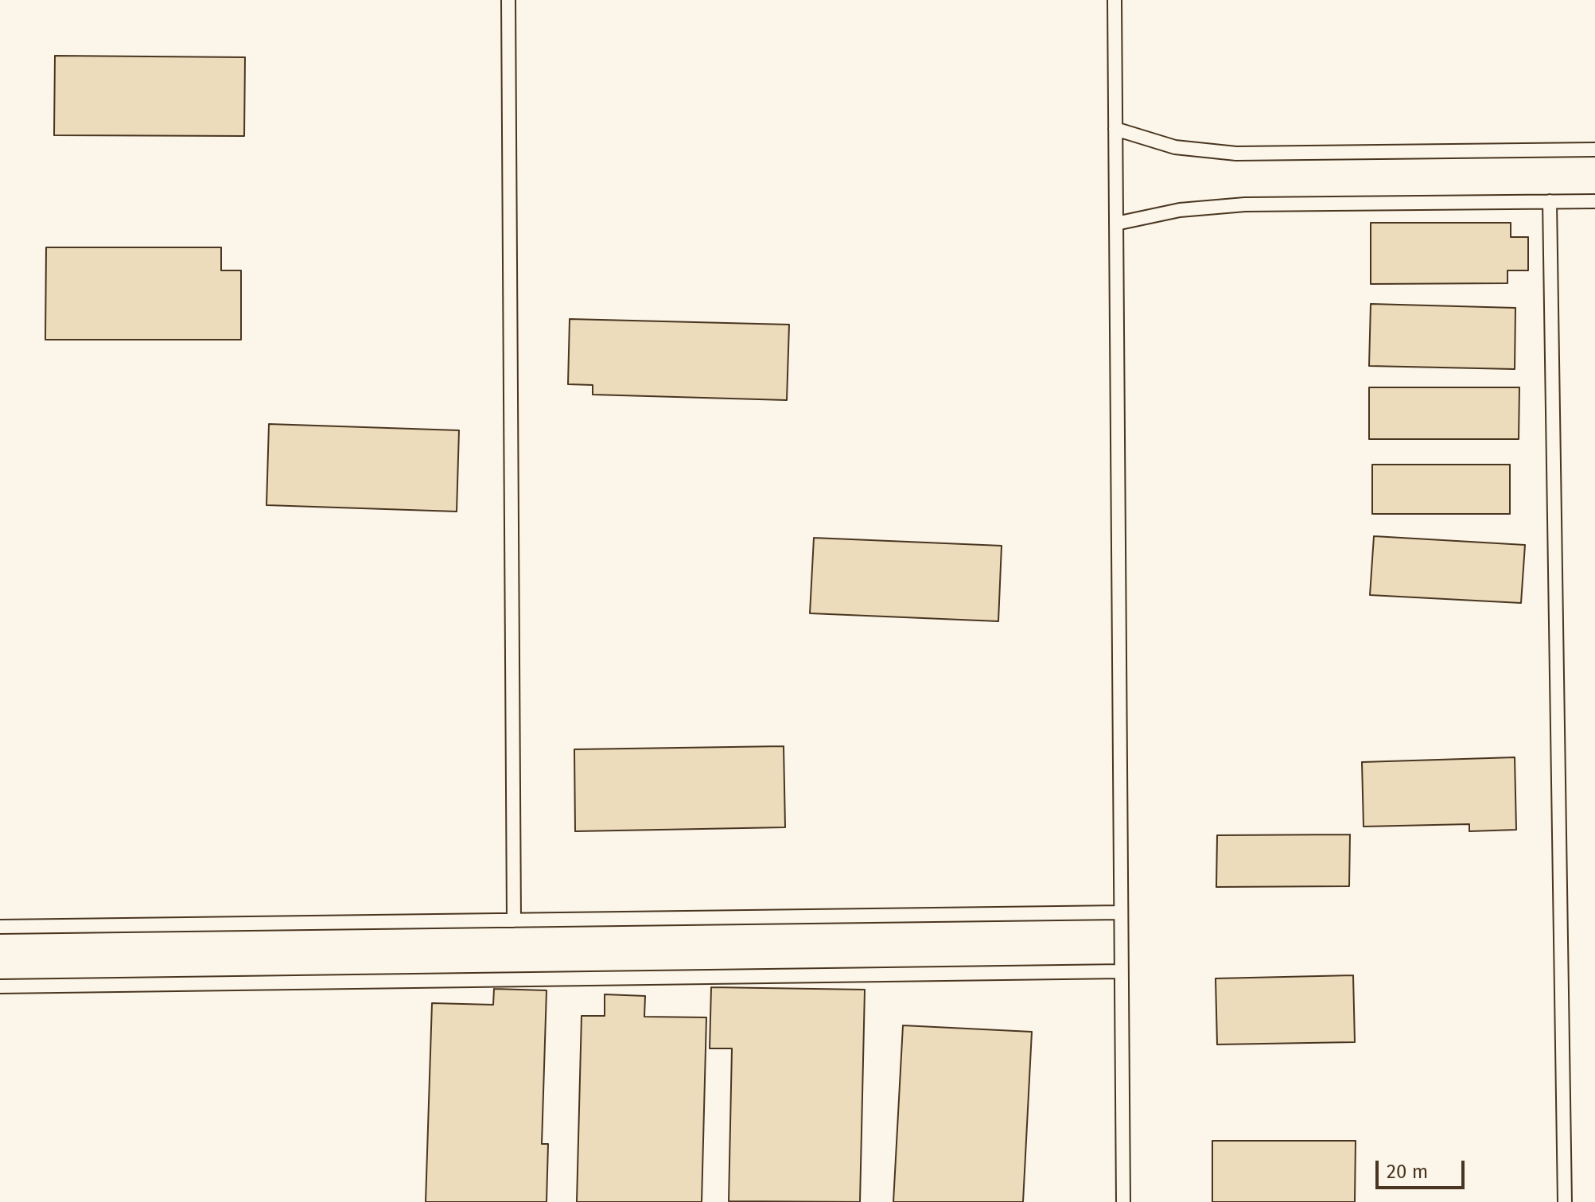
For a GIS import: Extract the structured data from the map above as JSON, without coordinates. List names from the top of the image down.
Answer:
{
  "scale_bar": "20 m"
}
